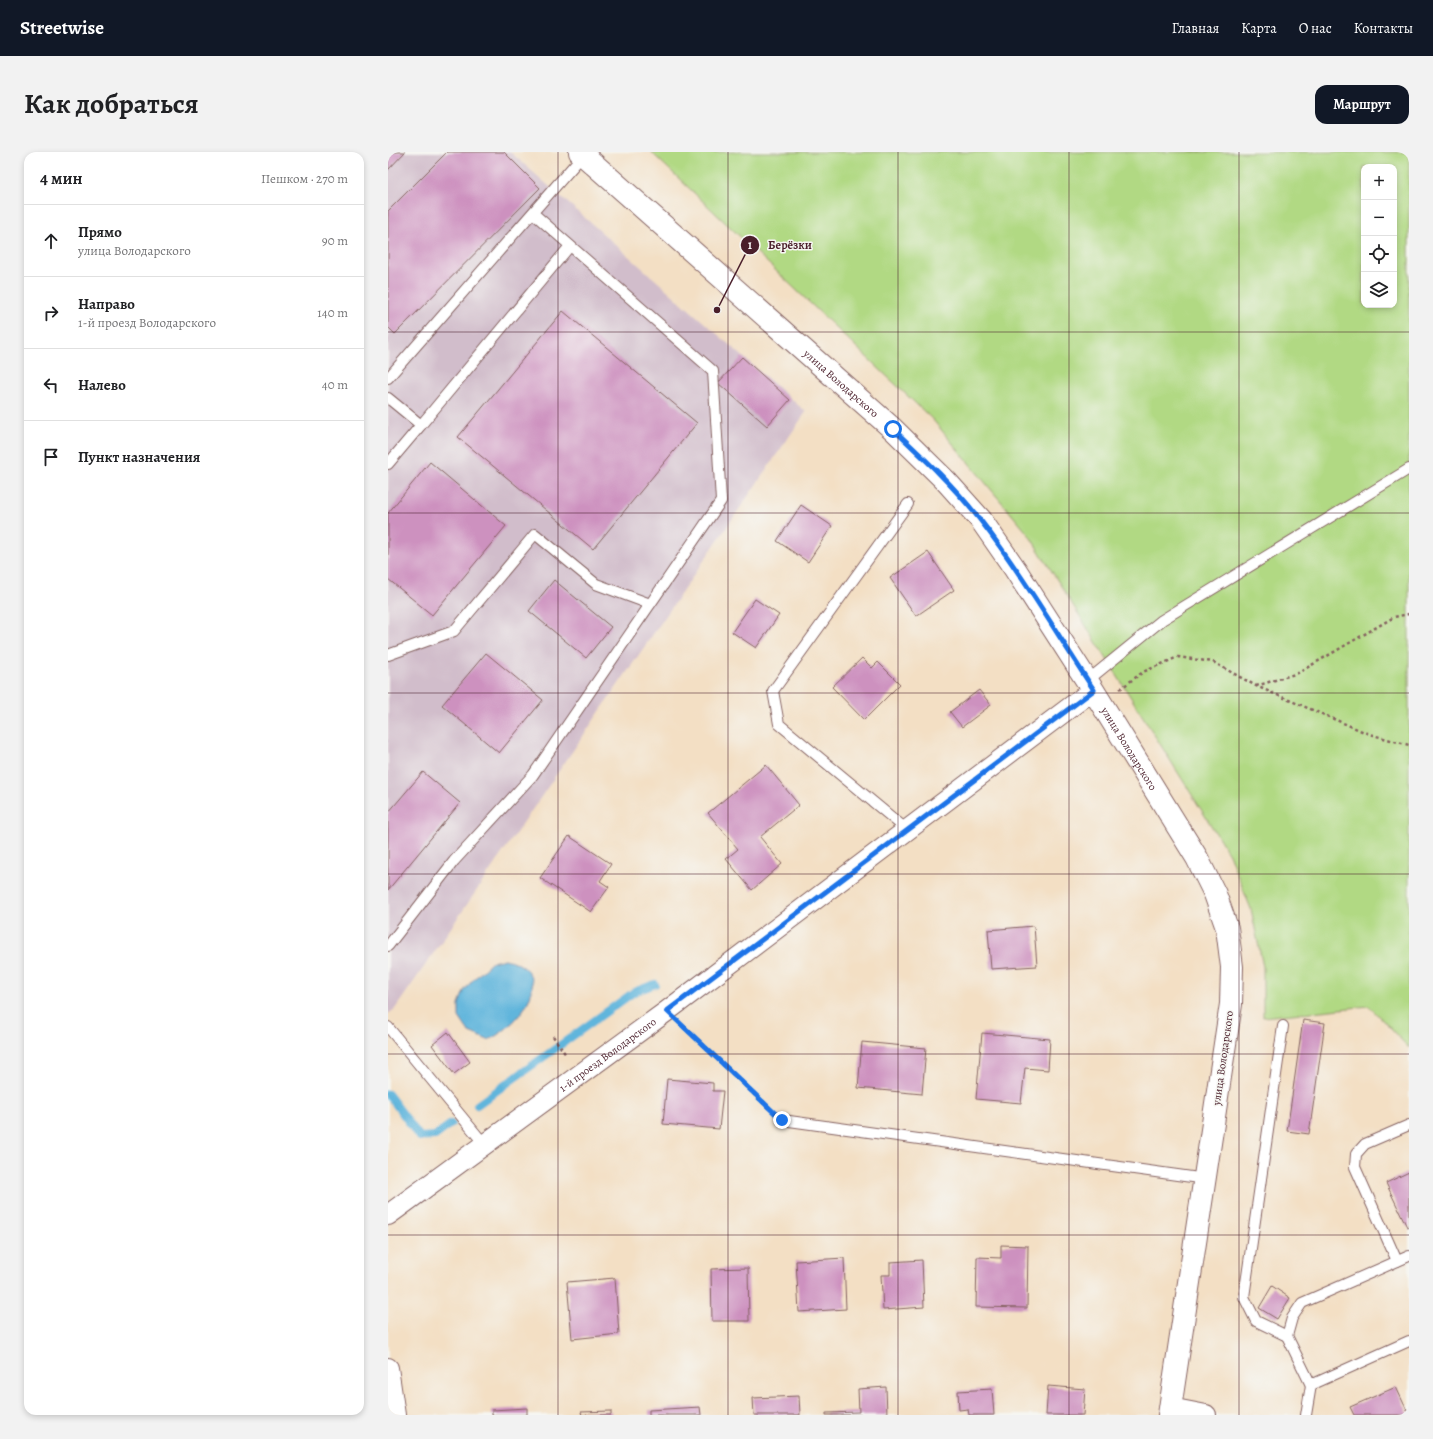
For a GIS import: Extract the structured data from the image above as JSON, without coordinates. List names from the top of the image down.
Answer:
{
  "streets": {
    "street": ["улица Володарского", "1-й проезд Володарского"]
  },
  "crossings": [
    ["улица Володарского", "1-й проезд Володарского"]
  ],
  "places": ["Берёзки"],
  "page": {
    "header": "Streetwise",
    "nav": [
      "Главная",
      "Карта",
      "О нас",
      "Контакты"
    ],
    "title": "Как добраться",
    "buttons": "Маршрут",
    "heading": ["4 мин", "Пешком · 270 m"],
    "map_buttons": ["+", "−"],
    "list": [
      ["Прямо", "улица Володарского", "90 m"],
      ["Направо", "1-й проезд Володарского", "140 m"],
      ["Налево", "40 m"],
      "Пункт назначения"
    ]
  }
}
